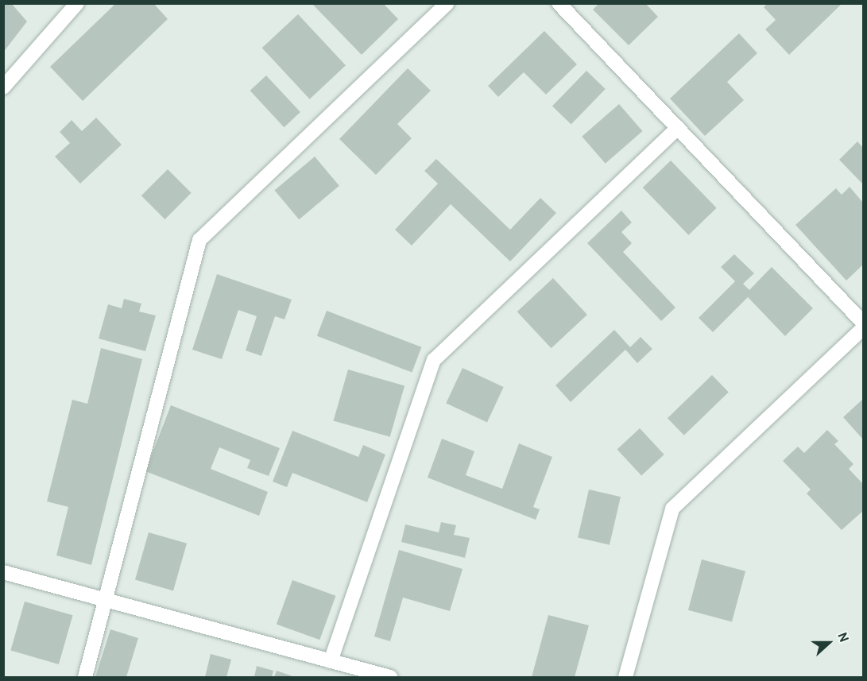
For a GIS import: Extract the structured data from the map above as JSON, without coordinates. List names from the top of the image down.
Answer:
{
  "north": "right"
}
